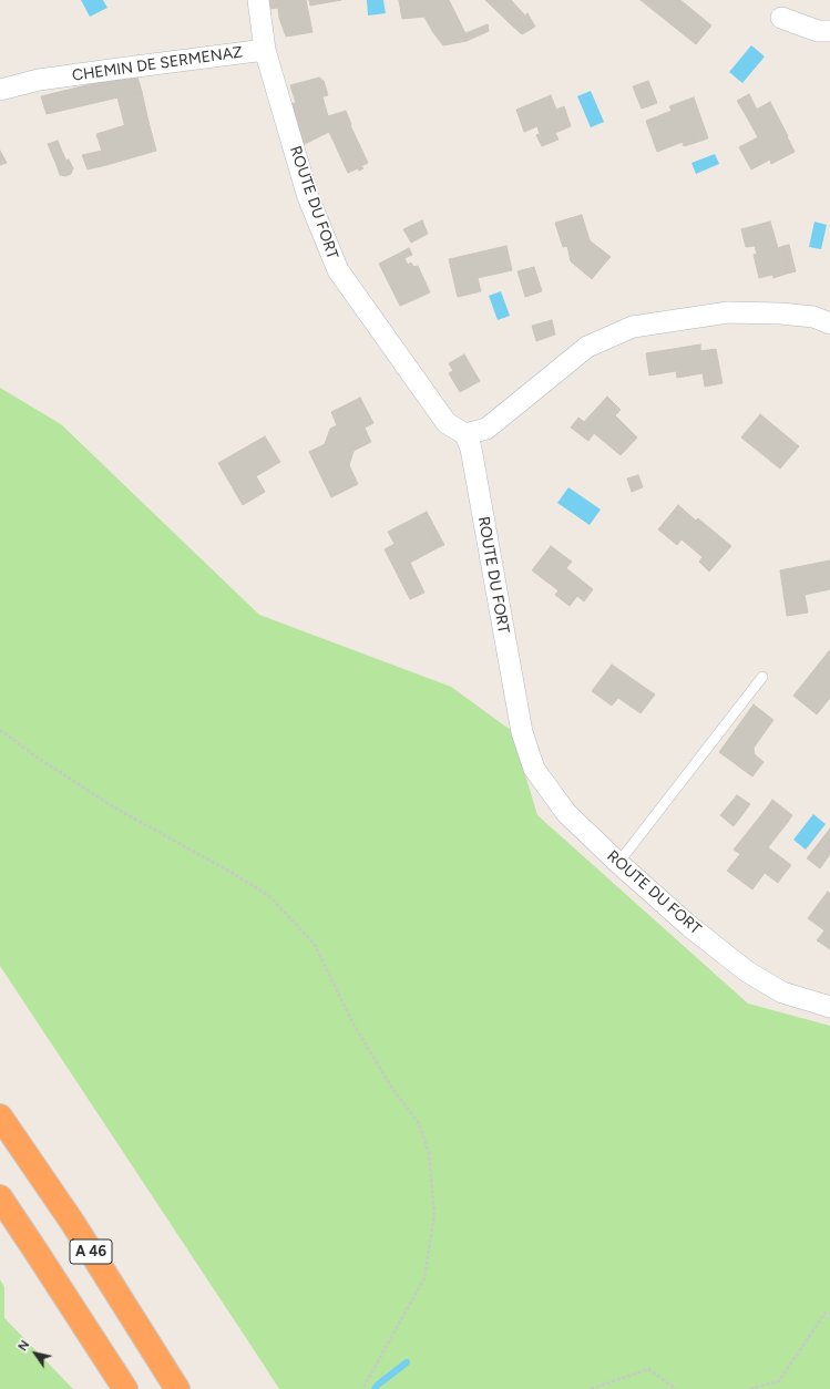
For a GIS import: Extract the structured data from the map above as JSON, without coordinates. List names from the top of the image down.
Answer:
{
  "streets": {
    "highway": ["A 46"],
    "street": ["CHEMIN DE SERMENAZ", "ROUTE DU FORT"]
  },
  "crossings": [
    ["CHEMIN DE SERMENAZ", "ROUTE DU FORT"]
  ],
  "north": "top left"
}
